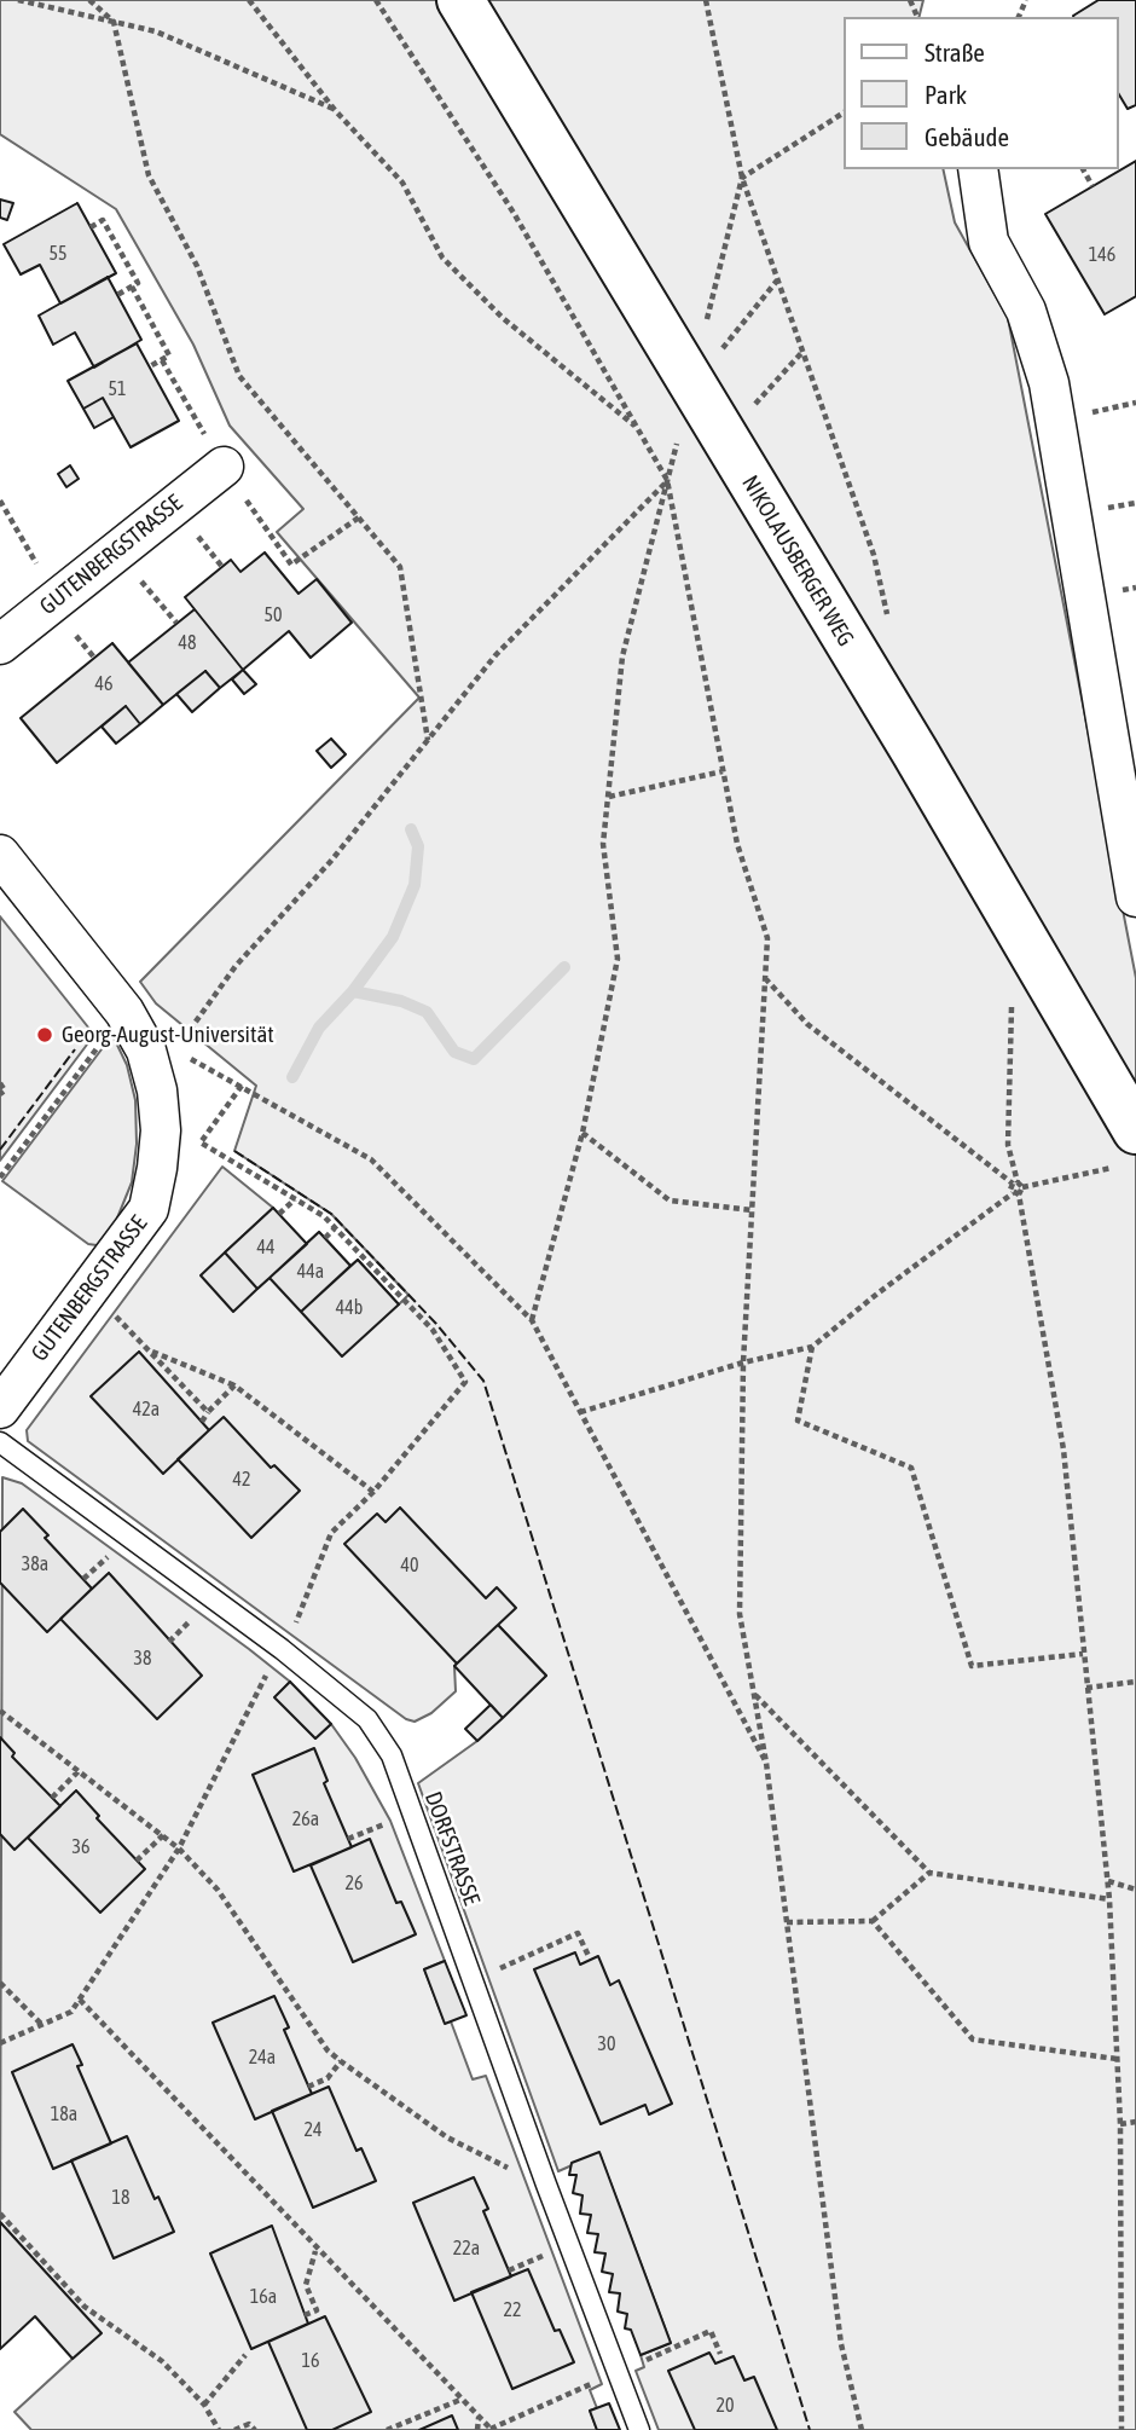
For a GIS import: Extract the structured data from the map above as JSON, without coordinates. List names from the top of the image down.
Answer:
{
  "streets": {
    "street": ["GUTENBERGSTRASSE", "NIKOLAUSBERGER WEG"],
    "lane": ["DORFSTRASSE"]
  },
  "places": ["Georg-August-Universität"],
  "house_numbers": [
    "55",
    "146",
    "51",
    "50",
    "48",
    "46",
    "44",
    "44a",
    "44b",
    "42a",
    "42",
    "38a",
    "40",
    "38",
    "26a",
    "36",
    "26",
    "30",
    "24a",
    "18a",
    "24",
    "18",
    "22a",
    "16a",
    "22",
    "16",
    "20"
  ],
  "legend": ["Straße", "Park", "Gebäude"]
}
